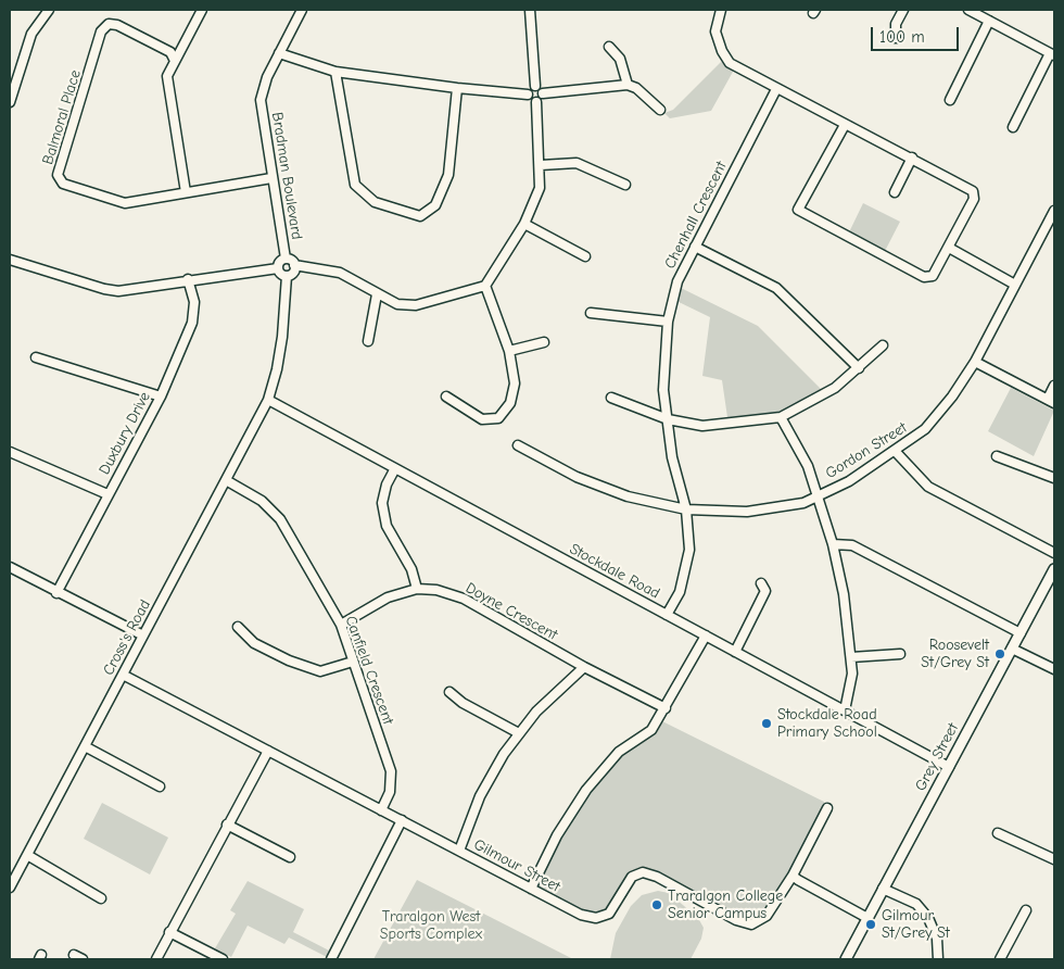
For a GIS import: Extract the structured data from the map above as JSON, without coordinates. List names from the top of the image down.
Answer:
{
  "streets": {
    "main road": ["Grey Street"],
    "street": [
      "Balmoral Place",
      "Bradman Boulevard",
      "Chenhall Crescent",
      "Duxbury Drive",
      "Gordon Street",
      "Stockdale Road",
      "Doyne Crescent",
      "Cross's Road",
      "Canfield Crescent",
      "Gilmour Street"
    ]
  },
  "crossings": [
    ["Balmoral Place", "Bradman Boulevard"],
    ["Chenhall Crescent", "Gordon Street"],
    ["Chenhall Crescent", "Stockdale Road"],
    ["Stockdale Road", "Cross's Road"],
    ["Stockdale Road", "Grey Street"],
    ["Doyne Crescent", "Canfield Crescent"],
    ["Cross's Road", "Canfield Crescent"],
    ["Cross's Road", "Gilmour Street"],
    ["Canfield Crescent", "Gilmour Street"]
  ],
  "parks": ["Traralgon West Sports Complex"],
  "places": [
    "Roosevelt St/Grey St",
    "Stockdale Road Primary School",
    "Traralgon College Senior Campus",
    "Gilmour St/Grey St"
  ],
  "scale_bar": "100 m"
}
